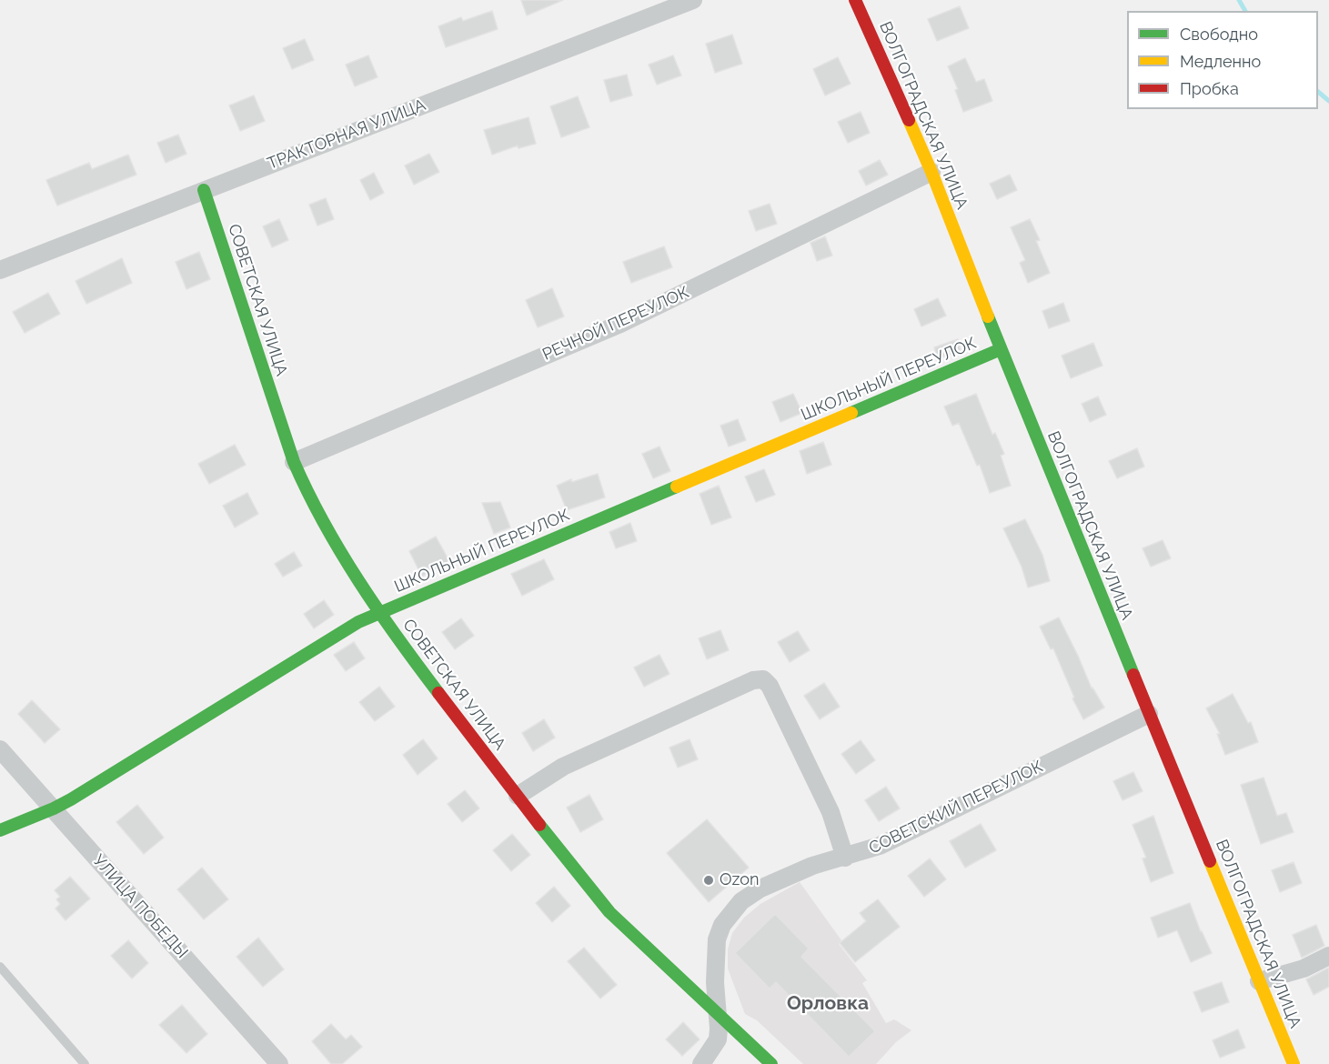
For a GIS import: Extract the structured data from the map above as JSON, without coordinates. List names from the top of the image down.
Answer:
{
  "streets": {
    "street": [
      "ВОЛГОГРАДСКАЯ УЛИЦА",
      "ТРАКТОРНАЯ УЛИЦА",
      "СОВЕТСКАЯ УЛИЦА",
      "РЕЧНОЙ ПЕРЕУЛОК",
      "ШКОЛЬНЫЙ ПЕРЕУЛОК",
      "СОВЕТСКИЙ ПЕРЕУЛОК",
      "УЛИЦА ПОБЕДЫ"
    ]
  },
  "crossings": [
    ["ВОЛГОГРАДСКАЯ УЛИЦА", "РЕЧНОЙ ПЕРЕУЛОК"],
    ["ВОЛГОГРАДСКАЯ УЛИЦА", "ШКОЛЬНЫЙ ПЕРЕУЛОК"],
    ["ВОЛГОГРАДСКАЯ УЛИЦА", "СОВЕТСКИЙ ПЕРЕУЛОК"],
    ["ТРАКТОРНАЯ УЛИЦА", "СОВЕТСКАЯ УЛИЦА"],
    ["СОВЕТСКАЯ УЛИЦА", "РЕЧНОЙ ПЕРЕУЛОК"],
    ["СОВЕТСКАЯ УЛИЦА", "ШКОЛЬНЫЙ ПЕРЕУЛОК"],
    ["СОВЕТСКАЯ УЛИЦА", "СОВЕТСКИЙ ПЕРЕУЛОК"],
    ["ШКОЛЬНЫЙ ПЕРЕУЛОК", "УЛИЦА ПОБЕДЫ"]
  ],
  "districts": ["Орловка"],
  "places": ["Ozon"],
  "legend": ["Свободно", "Медленно", "Пробка"]
}
